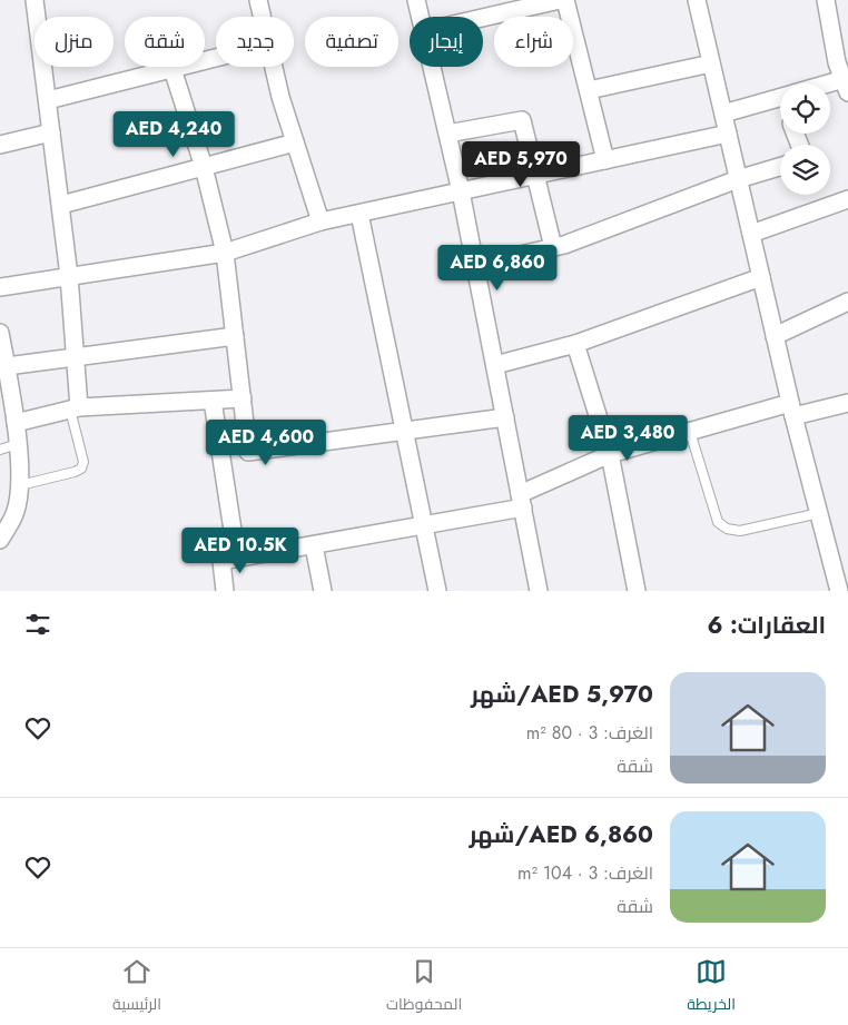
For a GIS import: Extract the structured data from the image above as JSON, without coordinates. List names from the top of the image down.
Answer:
{
  "page": {
    "chip": [
      "شراء",
      "إيجار",
      "تصفية",
      "جديد",
      "شقة",
      "منزل"
    ],
    "price": [
      "AED 4,240",
      "AED 5,970",
      "AED 6,860",
      "AED 3,480",
      "AED 4,600",
      "AED 10.5K"
    ],
    "heading": "العقارات: 6",
    "list": [
      {
        "name": "AED 5,970/شهر",
        "note": "الغرف: 3 · 80 m² · شقة"
      },
      {
        "name": "AED 6,860/شهر",
        "note": "الغرف: 3 · 104 m² · شقة"
      }
    ],
    "tabs": ["الخريطة", "المحفوظات", "الرئيسية"]
  }
}
